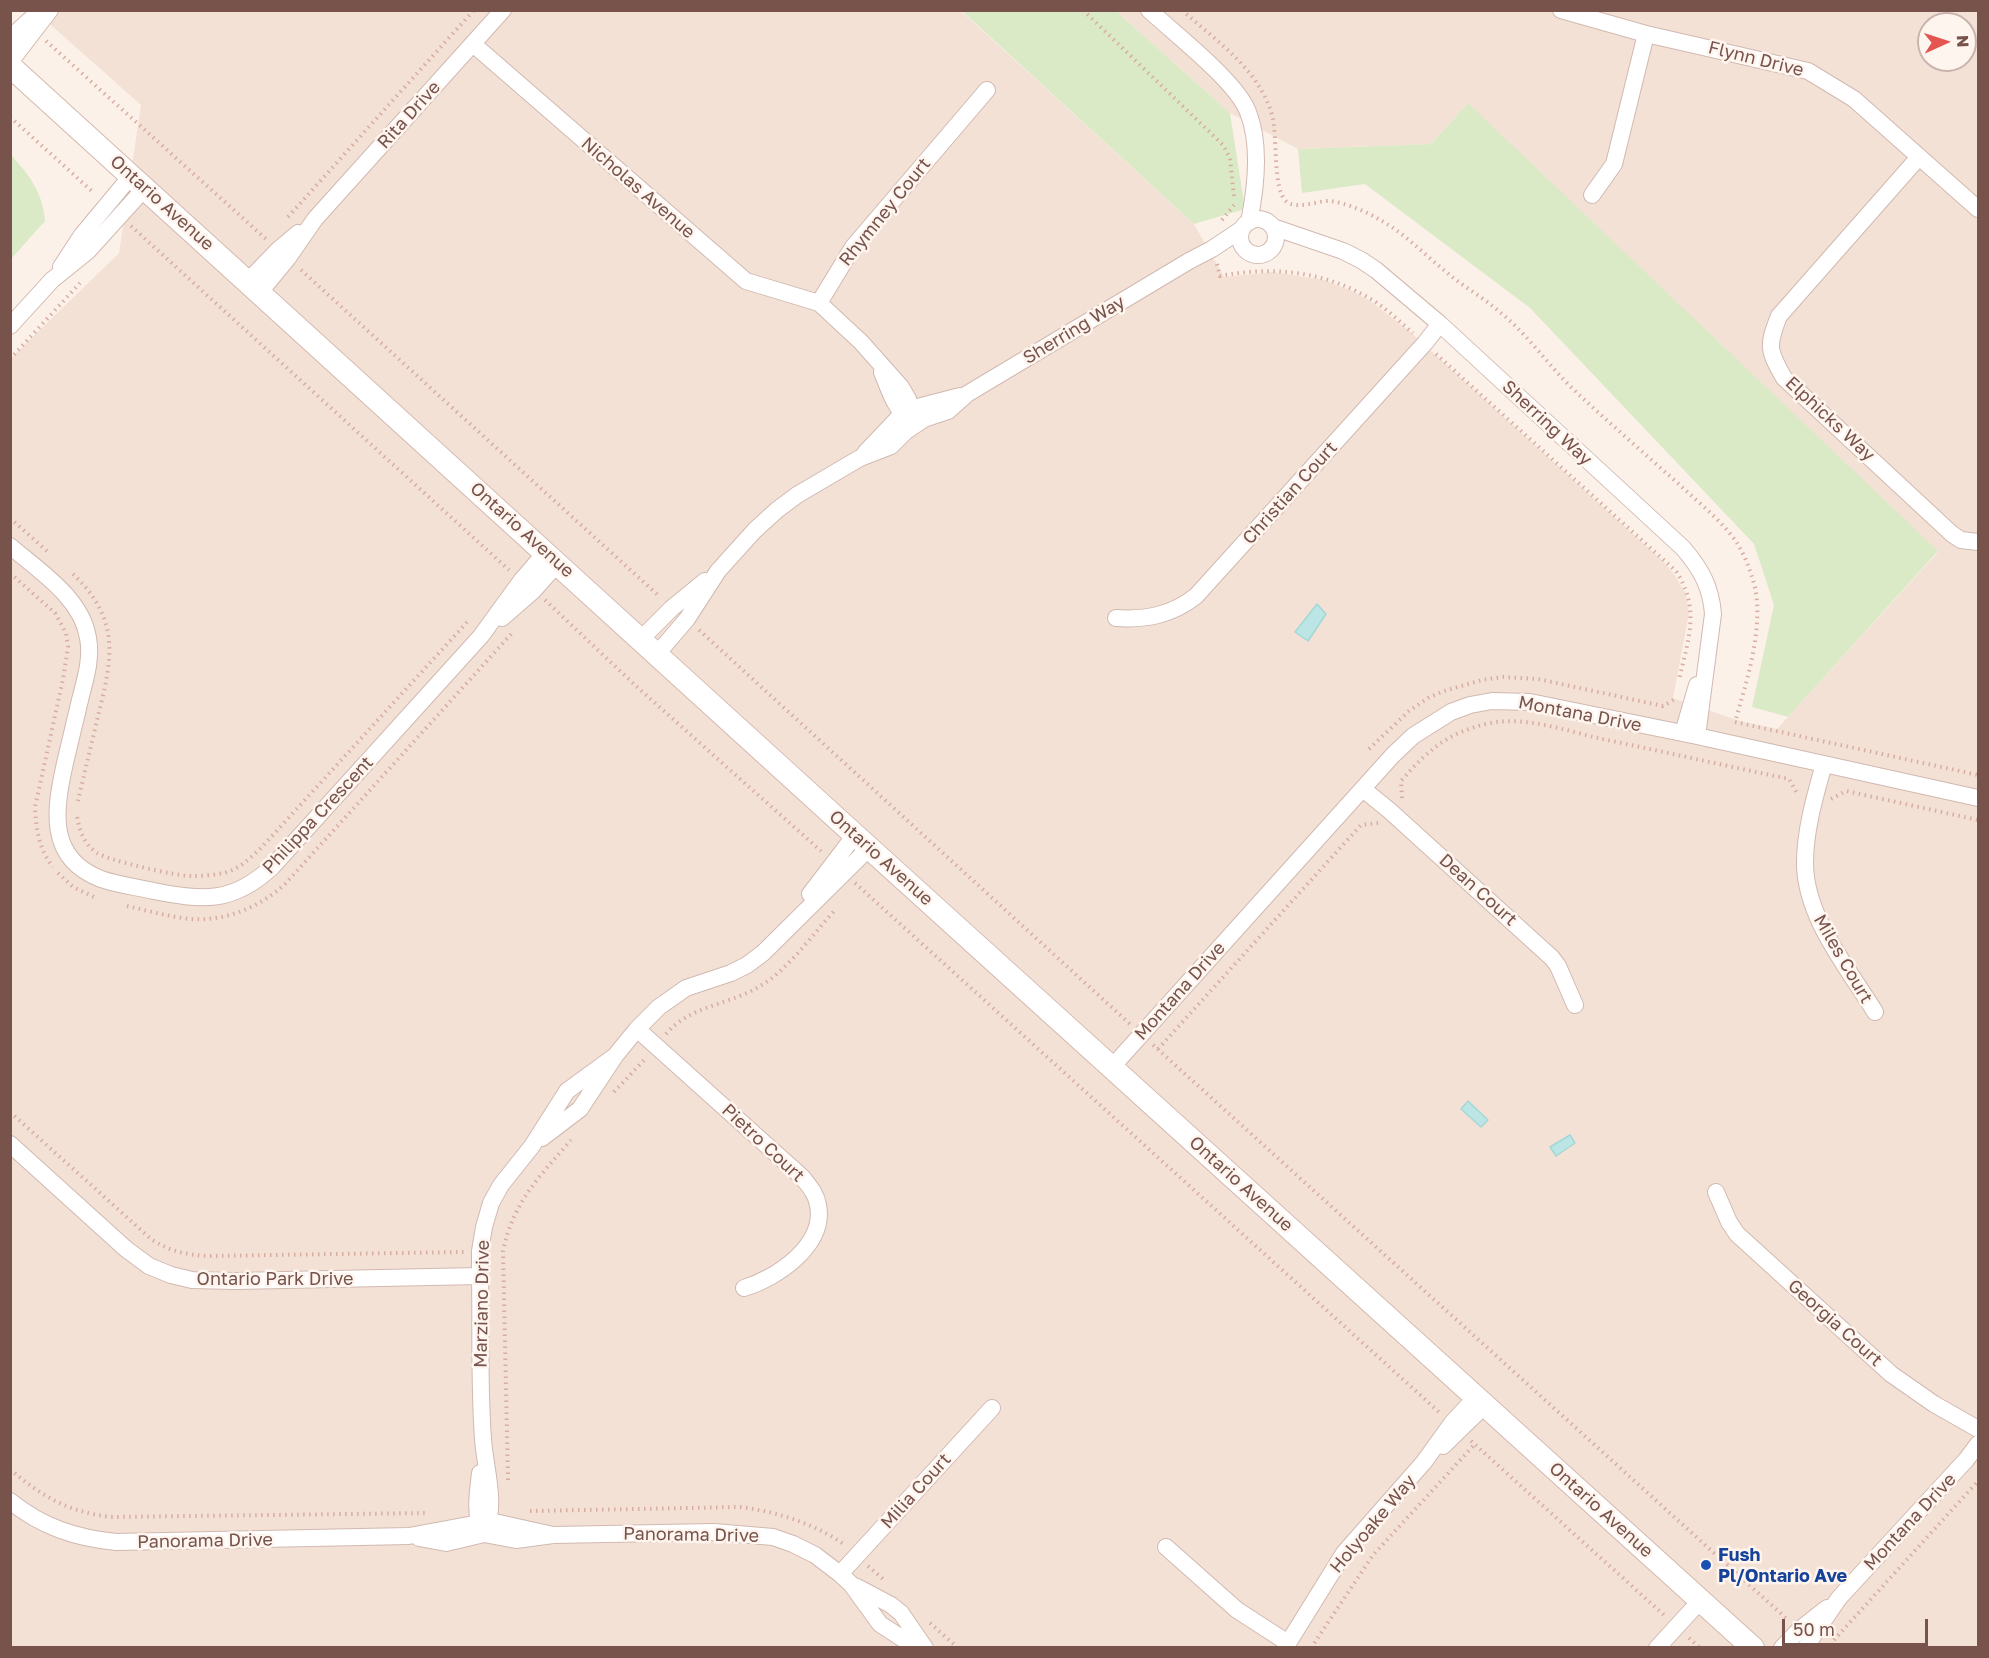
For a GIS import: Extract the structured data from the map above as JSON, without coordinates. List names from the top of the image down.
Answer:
{
  "streets": {
    "street": [
      "Flynn Drive",
      "Rita Drive",
      "Nicholas Avenue",
      "Ontario Avenue",
      "Rhymney Court",
      "Sherring Way",
      "Elphicks Way",
      "Christian Court",
      "Montana Drive",
      "Philippa Crescent",
      "Dean Court",
      "Miles Court",
      "Pietro Court",
      "Ontario Park Drive",
      "Marziano Drive",
      "Georgia Court",
      "Milia Court",
      "Holyoake Way",
      "Panorama Drive"
    ]
  },
  "crossings": [
    ["Flynn Drive", "Elphicks Way"],
    ["Rita Drive", "Nicholas Avenue"],
    ["Rita Drive", "Ontario Avenue"],
    ["Nicholas Avenue", "Rhymney Court"],
    ["Ontario Avenue", "Sherring Way"],
    ["Ontario Avenue", "Montana Drive"],
    ["Ontario Avenue", "Philippa Crescent"],
    ["Ontario Avenue", "Marziano Drive"],
    ["Ontario Avenue", "Holyoake Way"],
    ["Sherring Way", "Christian Court"],
    ["Sherring Way", "Montana Drive"],
    ["Montana Drive", "Dean Court"],
    ["Montana Drive", "Miles Court"],
    ["Pietro Court", "Marziano Drive"],
    ["Ontario Park Drive", "Marziano Drive"],
    ["Marziano Drive", "Panorama Drive"],
    ["Milia Court", "Panorama Drive"]
  ],
  "places": ["Fush Pl/Ontario Ave"],
  "scale_bar": "50 m",
  "north": "right"
}
